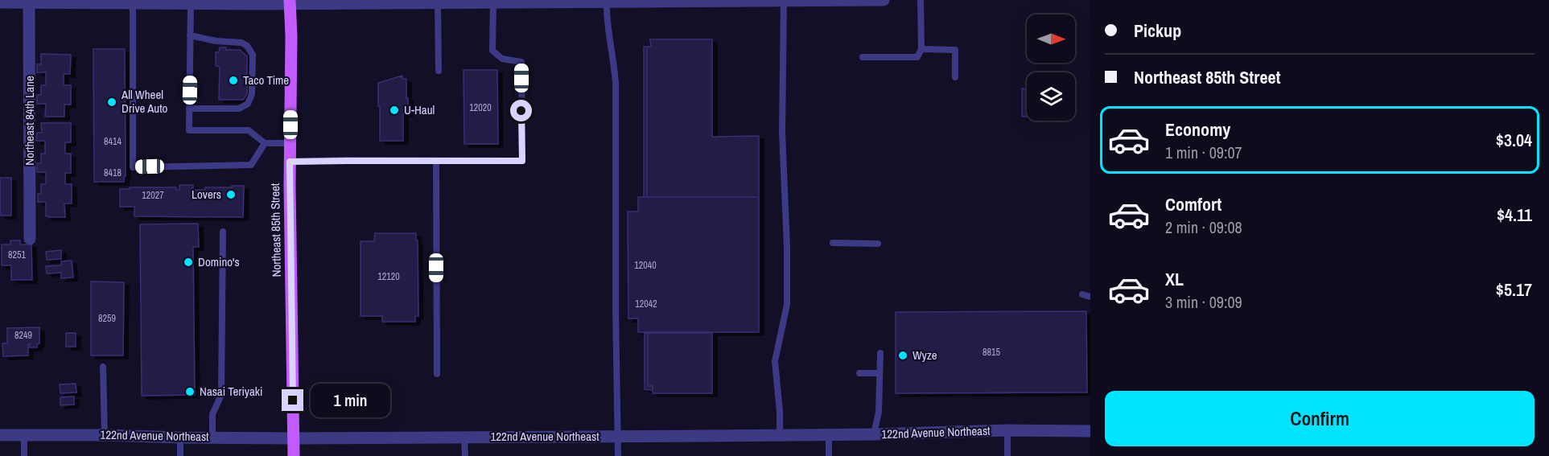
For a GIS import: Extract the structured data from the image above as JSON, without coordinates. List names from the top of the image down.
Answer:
{
  "streets": {
    "main road": ["Northeast 85th Street"],
    "street": ["Northeast 84th Lane", "122nd Avenue Northeast"]
  },
  "crossings": [
    ["Northeast 85th Street", "122nd Avenue Northeast"]
  ],
  "places": [
    "Taco Time",
    "All Wheel Drive Auto",
    "U-Haul",
    "Lovers",
    "Domino's",
    "Wyze",
    "Nasai Teriyaki"
  ],
  "house_numbers": [
    "12020",
    "8414",
    "8418",
    "12027",
    "8251",
    "12040",
    "12120",
    "12042",
    "8259",
    "8249",
    "8815"
  ],
  "north": "right",
  "page": {
    "banner": ["Pickup", "Northeast 85th Street"],
    "list": [
      {
        "name": "Economy",
        "note": "1 min · 09:07",
        "value": "$3.04"
      },
      {
        "name": "Comfort",
        "note": "2 min · 09:08",
        "value": "$4.11"
      },
      {
        "name": "XL",
        "note": "3 min · 09:09",
        "value": "$5.17"
      }
    ],
    "buttons": "Confirm",
    "bubble": "1 min"
  }
}
